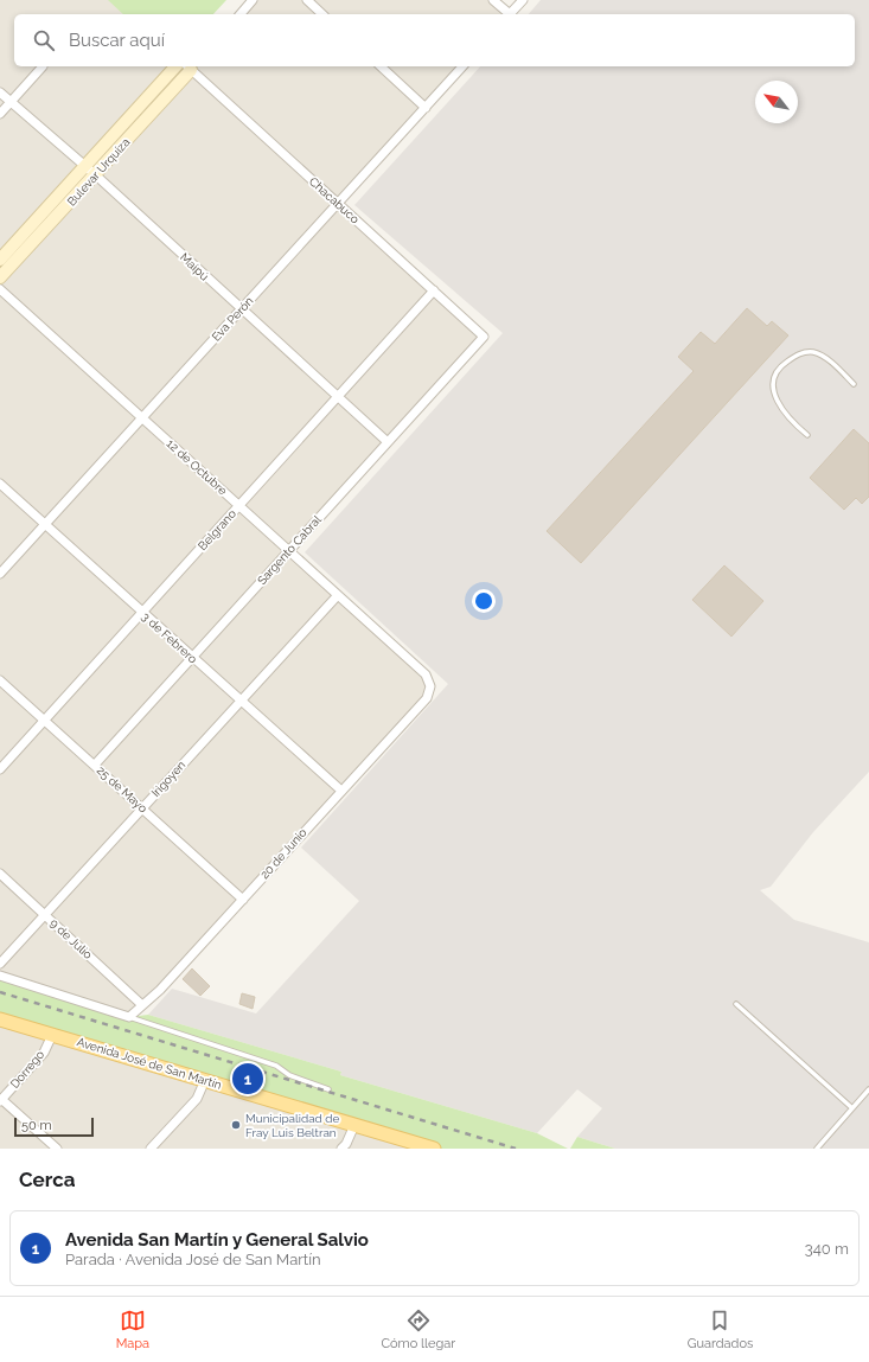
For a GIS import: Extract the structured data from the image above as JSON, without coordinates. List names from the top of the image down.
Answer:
{
  "streets": {
    "main road": ["Avenida José de San Martín"],
    "street": [
      "Bulevar Urquiza",
      "Chacabuco",
      "Maipú",
      "Eva Perón",
      "12 de Octubre",
      "Belgrano",
      "Sargento Cabral",
      "3 de Febrero",
      "Irigoyen",
      "25 de Mayo",
      "20 de Junio",
      "9 de Julio",
      "Dorrego"
    ]
  },
  "crossings": [
    ["Bulevar Urquiza", "Chacabuco"],
    ["Bulevar Urquiza", "Maipú"],
    ["Chacabuco", "Eva Perón"],
    ["Chacabuco", "Belgrano"],
    ["Chacabuco", "Sargento Cabral"],
    ["Maipú", "Eva Perón"],
    ["Maipú", "Belgrano"],
    ["Maipú", "Sargento Cabral"],
    ["Eva Perón", "12 de Octubre"],
    ["Eva Perón", "3 de Febrero"],
    ["12 de Octubre", "Belgrano"],
    ["12 de Octubre", "Sargento Cabral"],
    ["12 de Octubre", "Irigoyen"],
    ["12 de Octubre", "20 de Junio"],
    ["Belgrano", "3 de Febrero"],
    ["Belgrano", "25 de Mayo"],
    ["Sargento Cabral", "3 de Febrero"],
    ["Sargento Cabral", "25 de Mayo"],
    ["3 de Febrero", "Irigoyen"],
    ["3 de Febrero", "20 de Junio"],
    ["Irigoyen", "25 de Mayo"],
    ["Irigoyen", "9 de Julio"],
    ["25 de Mayo", "20 de Junio"],
    ["20 de Junio", "9 de Julio"],
    ["Avenida José de San Martín", "Dorrego"]
  ],
  "places": ["Municipalidad de Fray Luis Beltran"],
  "scale_bar": "50 m",
  "north": "top left",
  "page": {
    "search": "Buscar aquí",
    "pins": "1",
    "scale": "50 m",
    "heading": "Cerca",
    "list": [
      {
        "mark": "1",
        "name": "Avenida San Martín y General Salvio",
        "note": "Parada · Avenida José de San Martín",
        "value": "340 m"
      }
    ],
    "nav": ["Mapa", "Cómo llegar", "Guardados"]
  }
}
